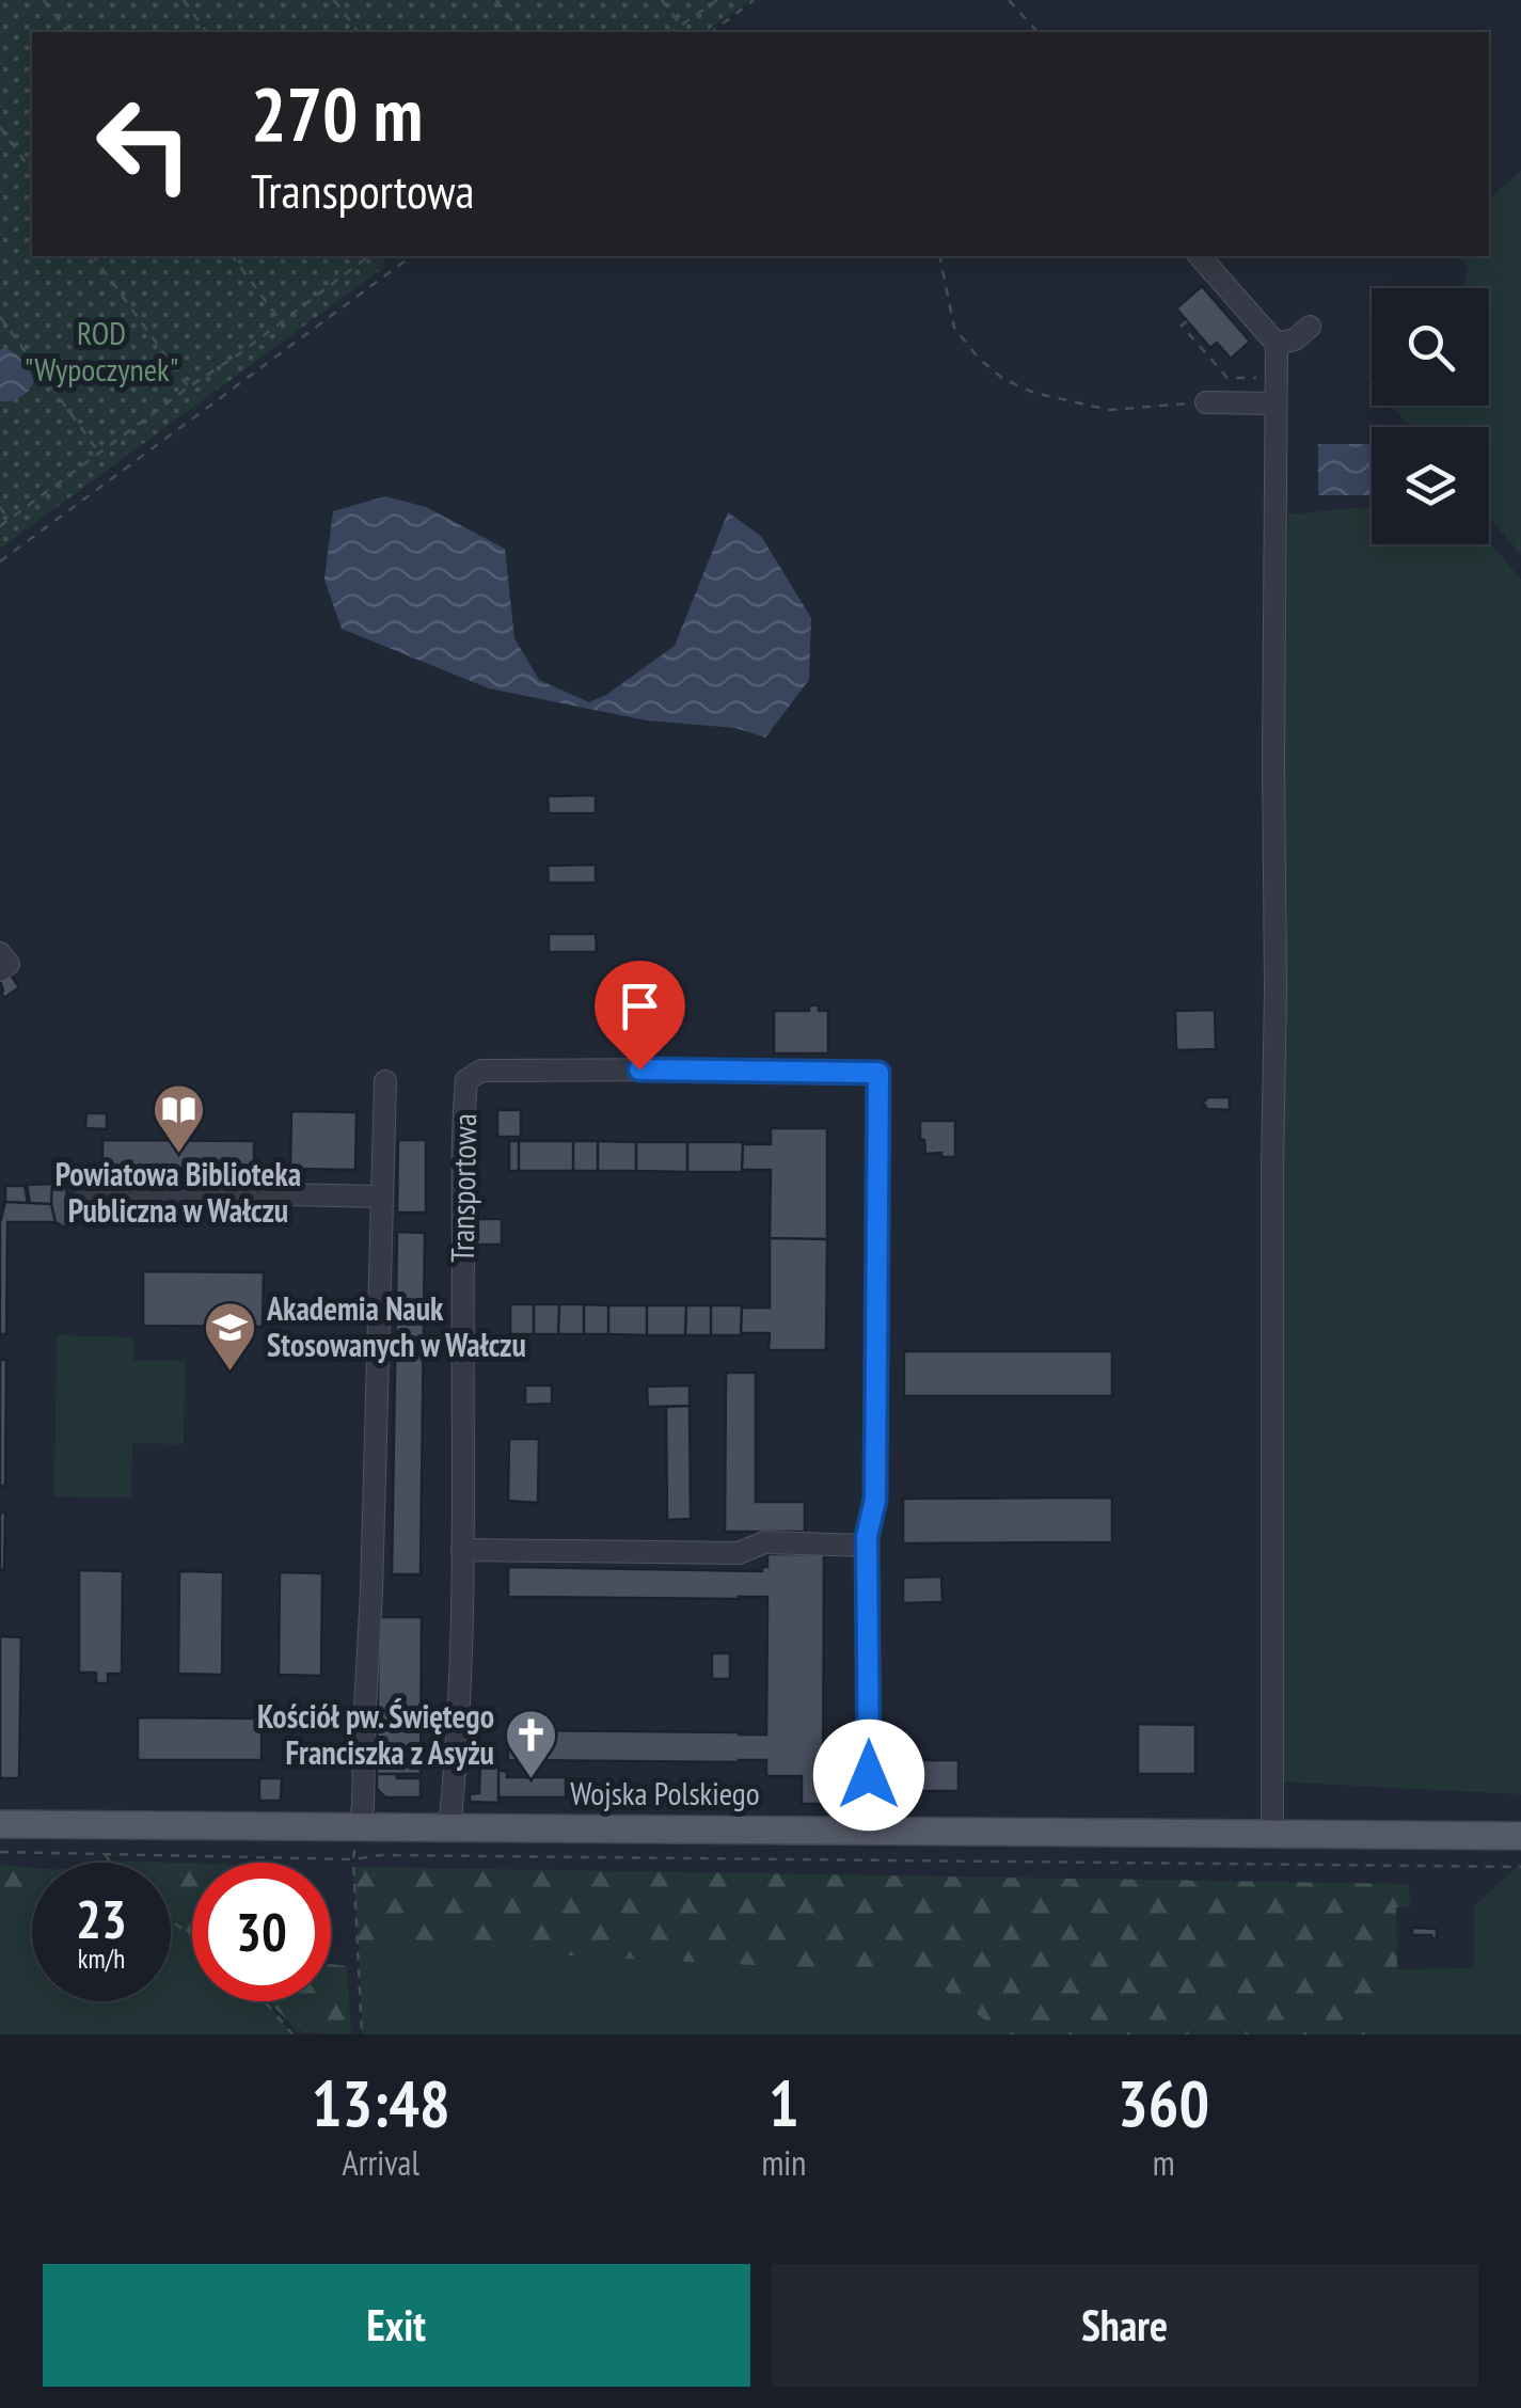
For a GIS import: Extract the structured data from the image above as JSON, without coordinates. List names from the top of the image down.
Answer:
{
  "streets": {
    "main road": ["Wojska Polskiego"],
    "street": ["Transportowa"]
  },
  "crossings": [
    ["Transportowa", "Wojska Polskiego"]
  ],
  "parks": ["ROD \"Wypoczynek\""],
  "places": {
    "library": ["Powiatowa Biblioteka Publiczna w Wałczu"],
    "school or university": ["Akademia Nauk Stosowanych w Wałczu"],
    "church": ["Kościół pw. Świętego Franciszka z Asyżu"]
  },
  "page": {
    "turn": ["270 m", "Transportowa"],
    "speed": "23 km/h",
    "limit": "30",
    "eta": [
      "13:48",
      "Arrival",
      "1",
      "min",
      "360",
      "m"
    ],
    "buttons": ["Exit", "Share"]
  }
}
